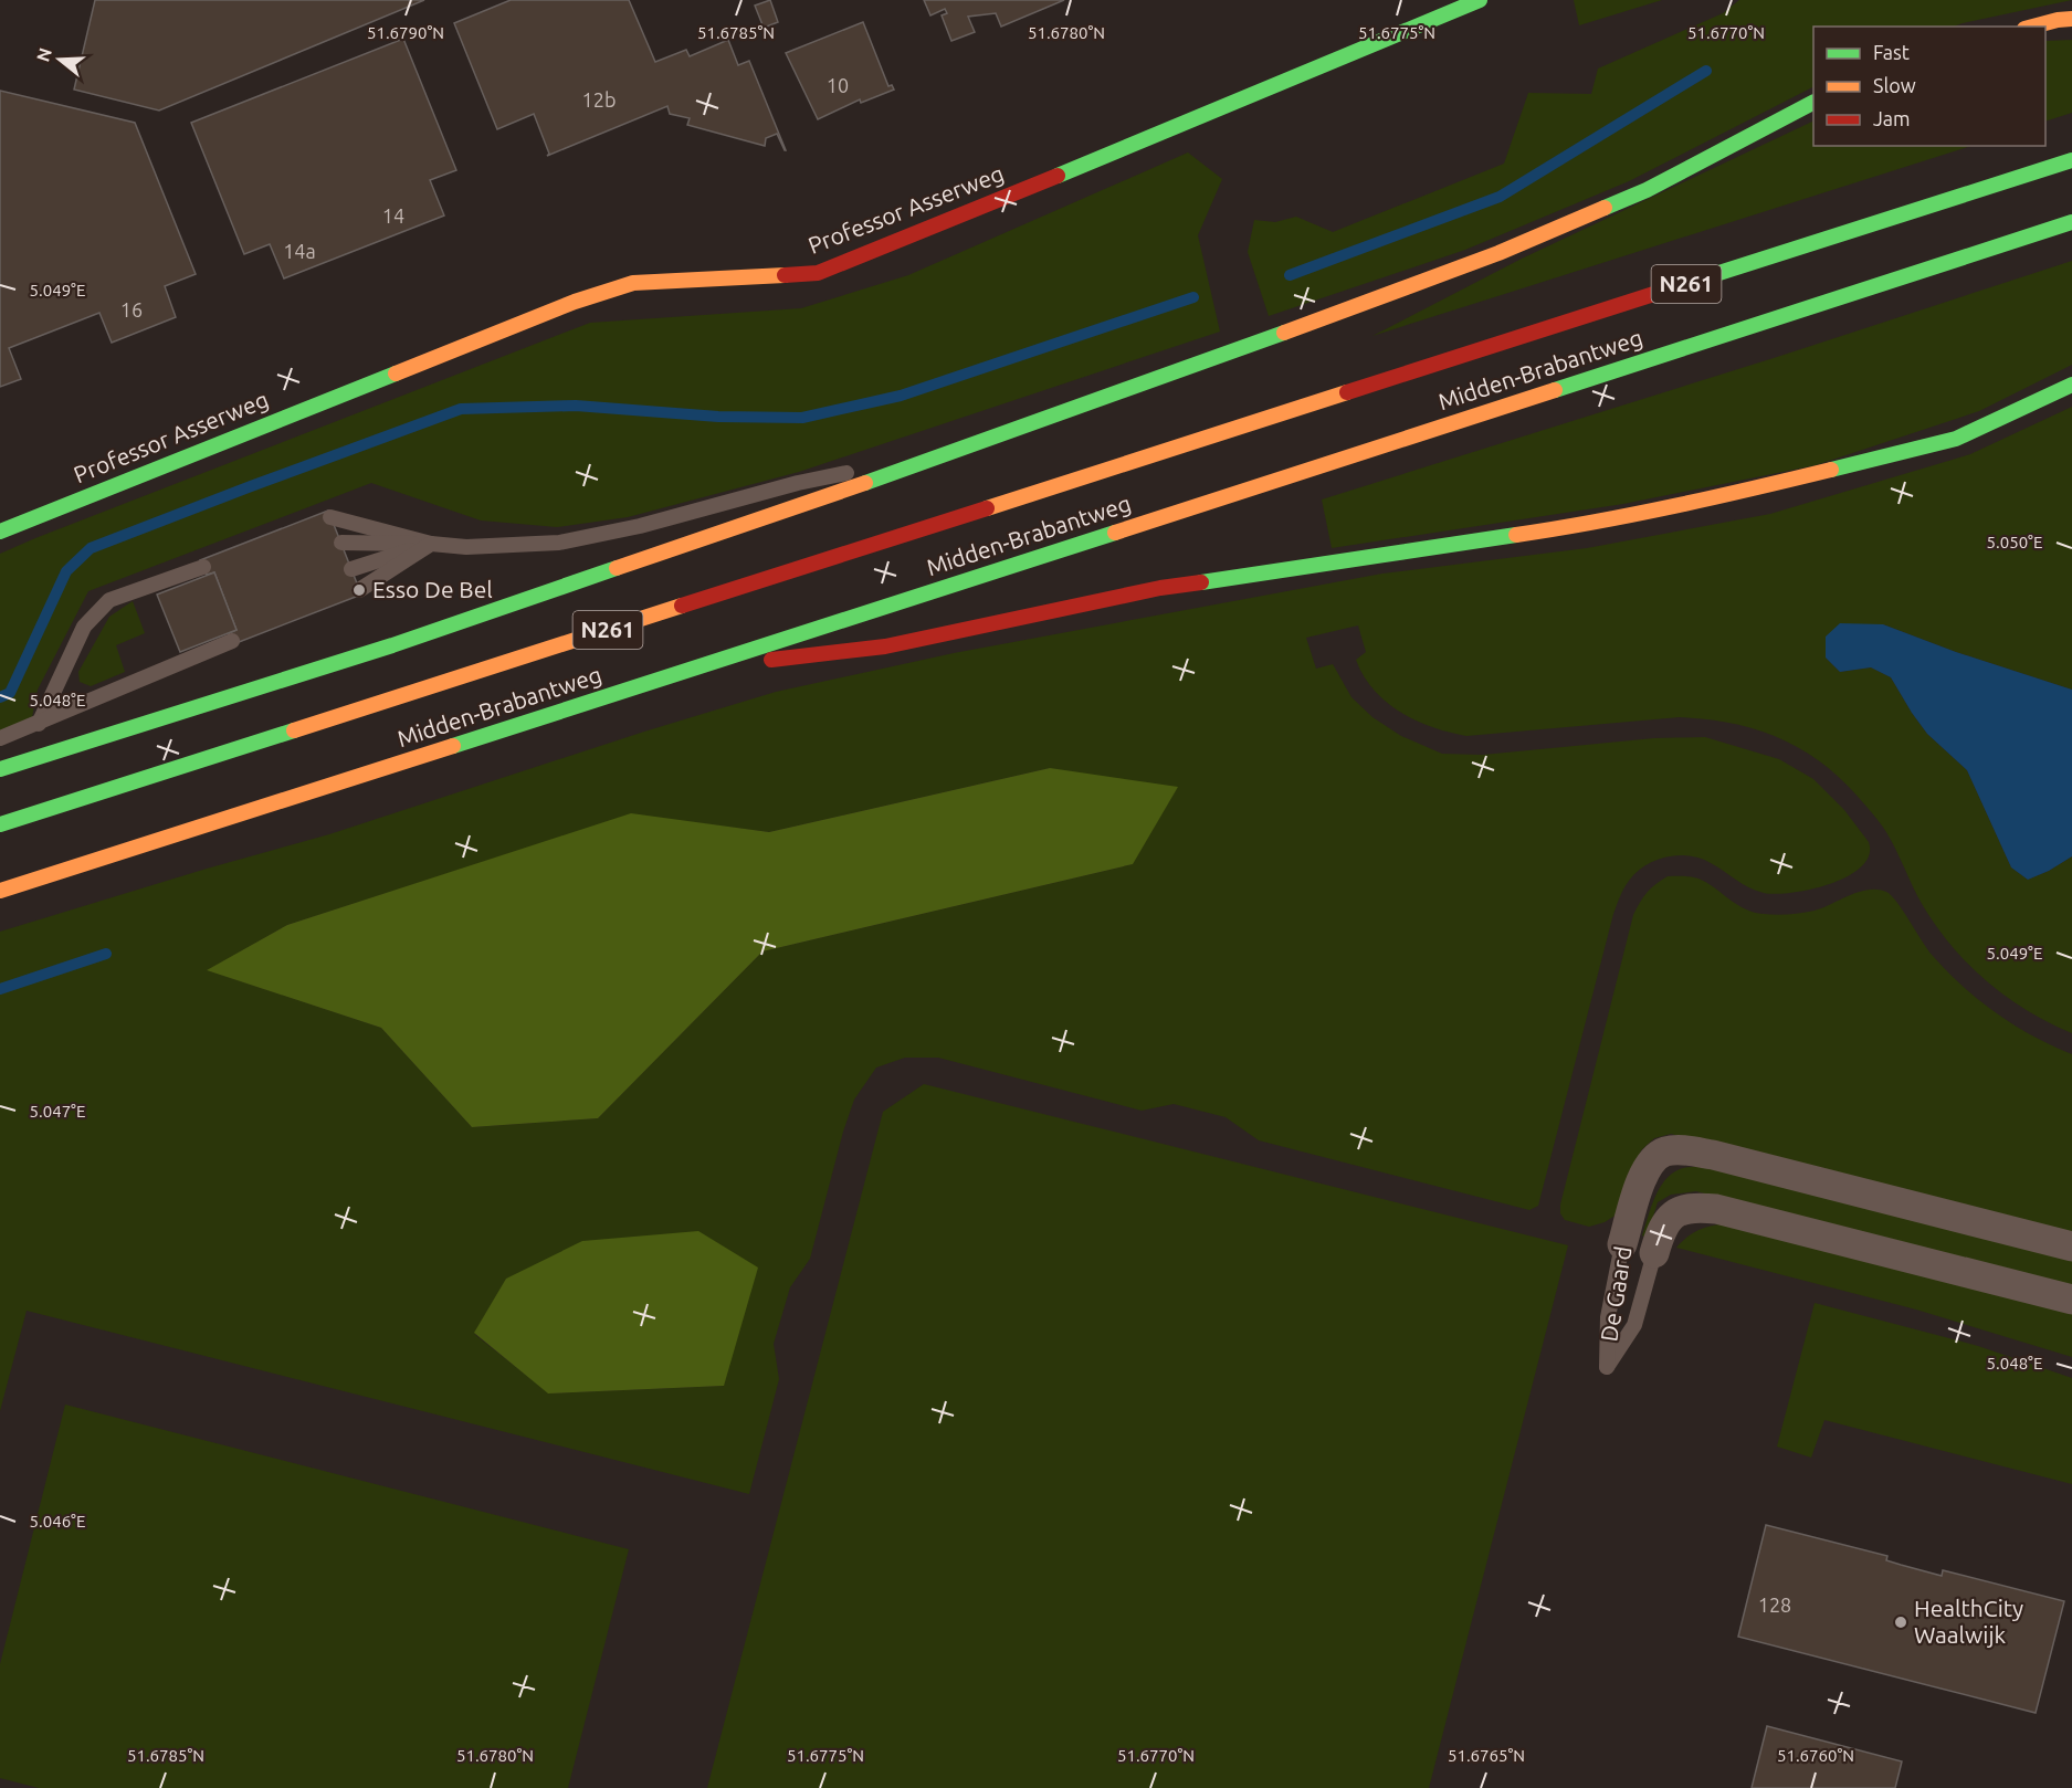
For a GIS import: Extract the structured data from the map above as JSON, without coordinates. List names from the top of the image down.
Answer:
{
  "streets": {
    "main road": ["Professor Asserweg", "N261", "Midden-Brabantweg"],
    "street": ["De Gaard"]
  },
  "crossings": [
    ["N261", "Midden-Brabantweg"]
  ],
  "places": ["Esso De Bel", "HealthCity Waalwijk"],
  "house_numbers": [
    "10",
    "12b",
    "14",
    "14a",
    "16",
    "128"
  ],
  "legend": ["Fast", "Slow", "Jam"],
  "north": "left",
  "coordinates": [
    "51.6790°N",
    "51.6785°N",
    "51.6780°N",
    "51.6775°N",
    "51.6770°N",
    "5.049°E",
    "5.050°E",
    "5.048°E",
    "5.047°E",
    "5.046°E",
    "51.6765°N",
    "51.6760°N"
  ]
}
